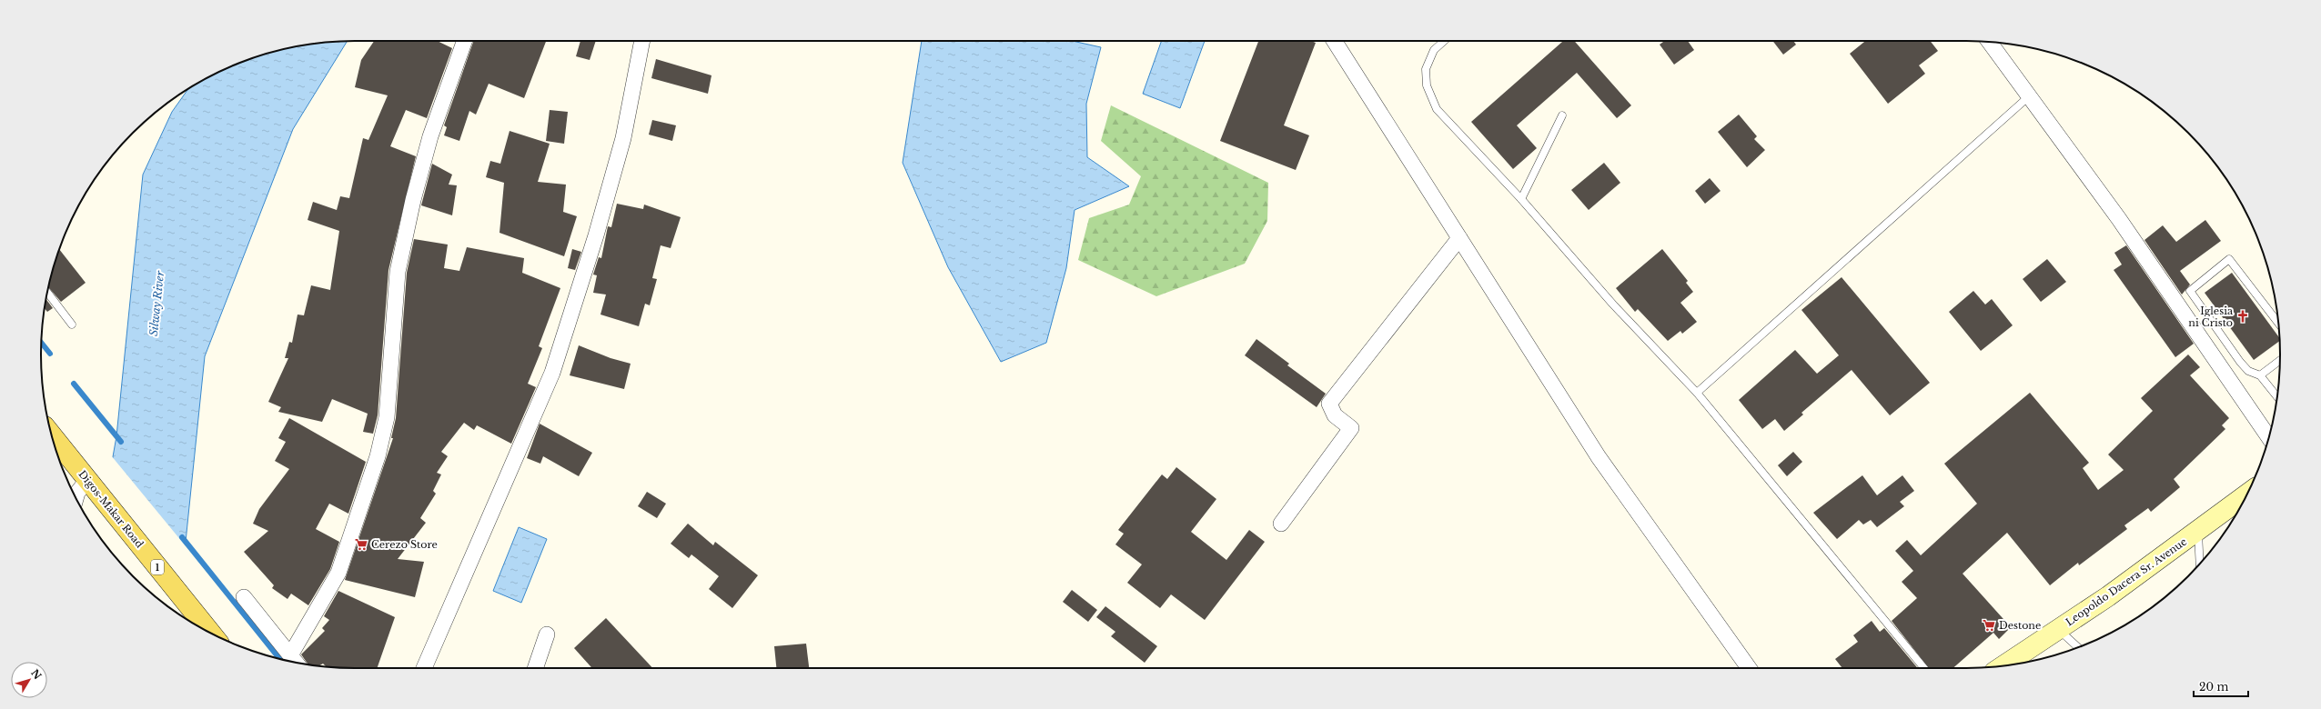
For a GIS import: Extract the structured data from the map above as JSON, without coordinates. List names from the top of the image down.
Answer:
{
  "streets": {
    "main road": ["Digos-Makar Road", "1", "Leopoldo Dacera Sr. Avenue"]
  },
  "water": ["Silway River"],
  "places": {
    "church": ["Iglesia ni Cristo"],
    "supermarket": ["Cerezo Store", "Destone"]
  },
  "scale_bar": "20 m",
  "north": "top right"
}
